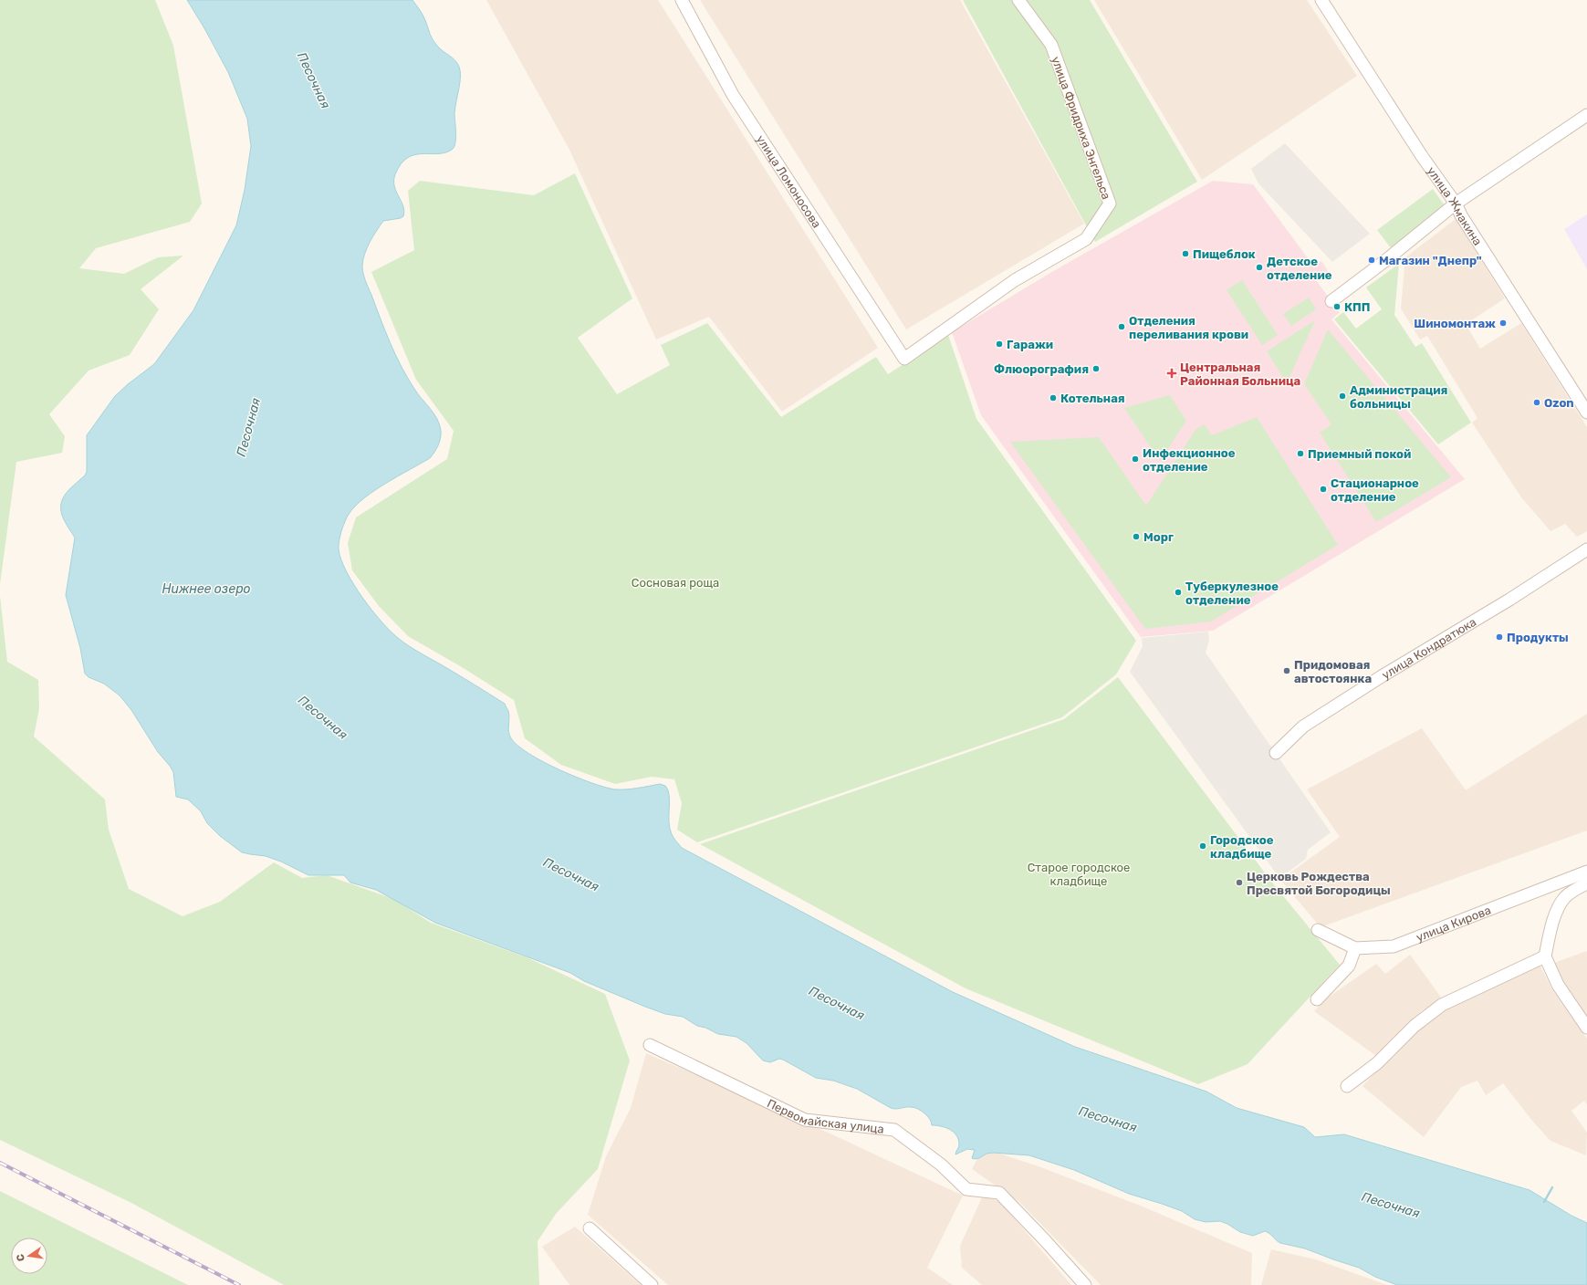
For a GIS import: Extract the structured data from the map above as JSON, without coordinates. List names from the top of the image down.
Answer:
{
  "streets": {
    "street": [
      "улица Фридриха Энгельса",
      "улица Ломоносова",
      "улица Жмакина",
      "улица Кондратюка",
      "улица Кирова",
      "Первомайская улица"
    ]
  },
  "crossings": [
    ["улица Фридриха Энгельса", "улица Ломоносова"]
  ],
  "water": ["Песочная", "Нижнее озеро"],
  "parks": ["Сосновая роща", "Старое городское кладбище"],
  "places": {
    "other": [
      "Пищеблок",
      "Магазин \"Днепр\"",
      "Детское отделение",
      "КПП",
      "Шиномонтаж",
      "Отделения переливания крови",
      "Гаражи",
      "Флюорография",
      "Администрация больницы",
      "Котельная",
      "Ozon",
      "Приемный покой",
      "Инфекционное отделение",
      "Стационарное отделение",
      "Морг",
      "Туберкулезное отделение",
      "Продукты",
      "Придомовая автостоянка",
      "Городское кладбище",
      "Церковь Рождества Пресвятой Богородицы"
    ],
    "health": ["Центральная Районная Больница"]
  },
  "north": "left"
}
